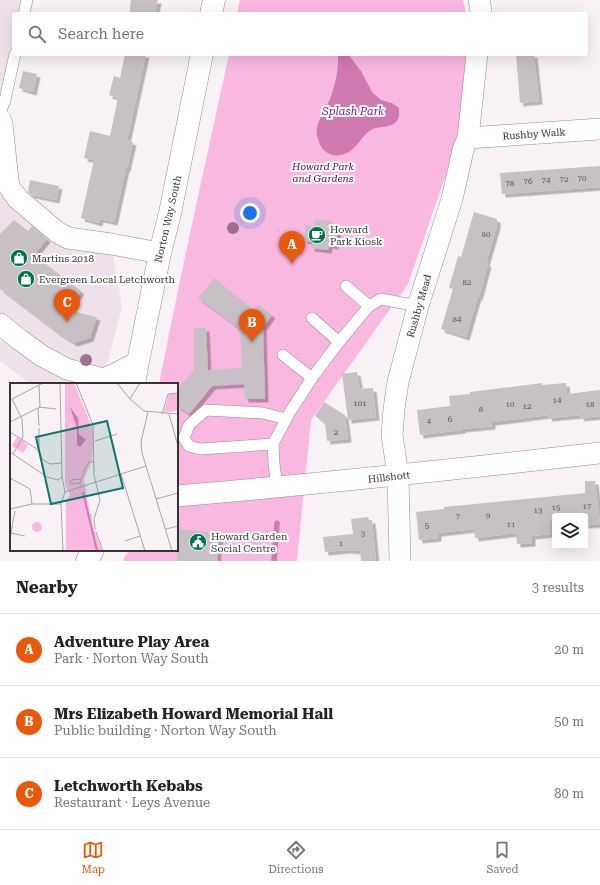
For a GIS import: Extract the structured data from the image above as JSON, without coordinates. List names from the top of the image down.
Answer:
{
  "streets": {
    "street": [
      "Rushby Walk",
      "Norton Way South",
      "Rushby Mead",
      "Hillshott"
    ]
  },
  "crossings": [
    ["Rushby Walk", "Rushby Mead"],
    ["Rushby Mead", "Hillshott"]
  ],
  "water": ["Splash Park"],
  "parks": ["Howard Park and Gardens"],
  "places": {
    "cafe": ["Howard Park Kiosk"],
    "shop": ["Martins 2018", "Evergreen Local Letchworth"],
    "public building": ["Howard Garden Social Centre"]
  },
  "house_numbers": [
    "70",
    "72",
    "74",
    "76",
    "78",
    "80",
    "82",
    "84",
    "14",
    "101",
    "10",
    "18",
    "12",
    "8",
    "6",
    "4",
    "2",
    "17",
    "15",
    "13",
    "9",
    "7",
    "11",
    "5",
    "3",
    "1"
  ],
  "page": {
    "search": "Search here",
    "pins": ["A", "C", "B"],
    "heading": ["Nearby", "3 results"],
    "list": [
      {
        "mark": "A",
        "name": "Adventure Play Area",
        "note": "Park · Norton Way South",
        "value": "20 m"
      },
      {
        "mark": "B",
        "name": "Mrs Elizabeth Howard Memorial Hall",
        "note": "Public building · Norton Way South",
        "value": "50 m"
      },
      {
        "mark": "C",
        "name": "Letchworth Kebabs",
        "note": "Restaurant · Leys Avenue",
        "value": "80 m"
      }
    ],
    "nav": ["Map", "Directions", "Saved"]
  }
}
